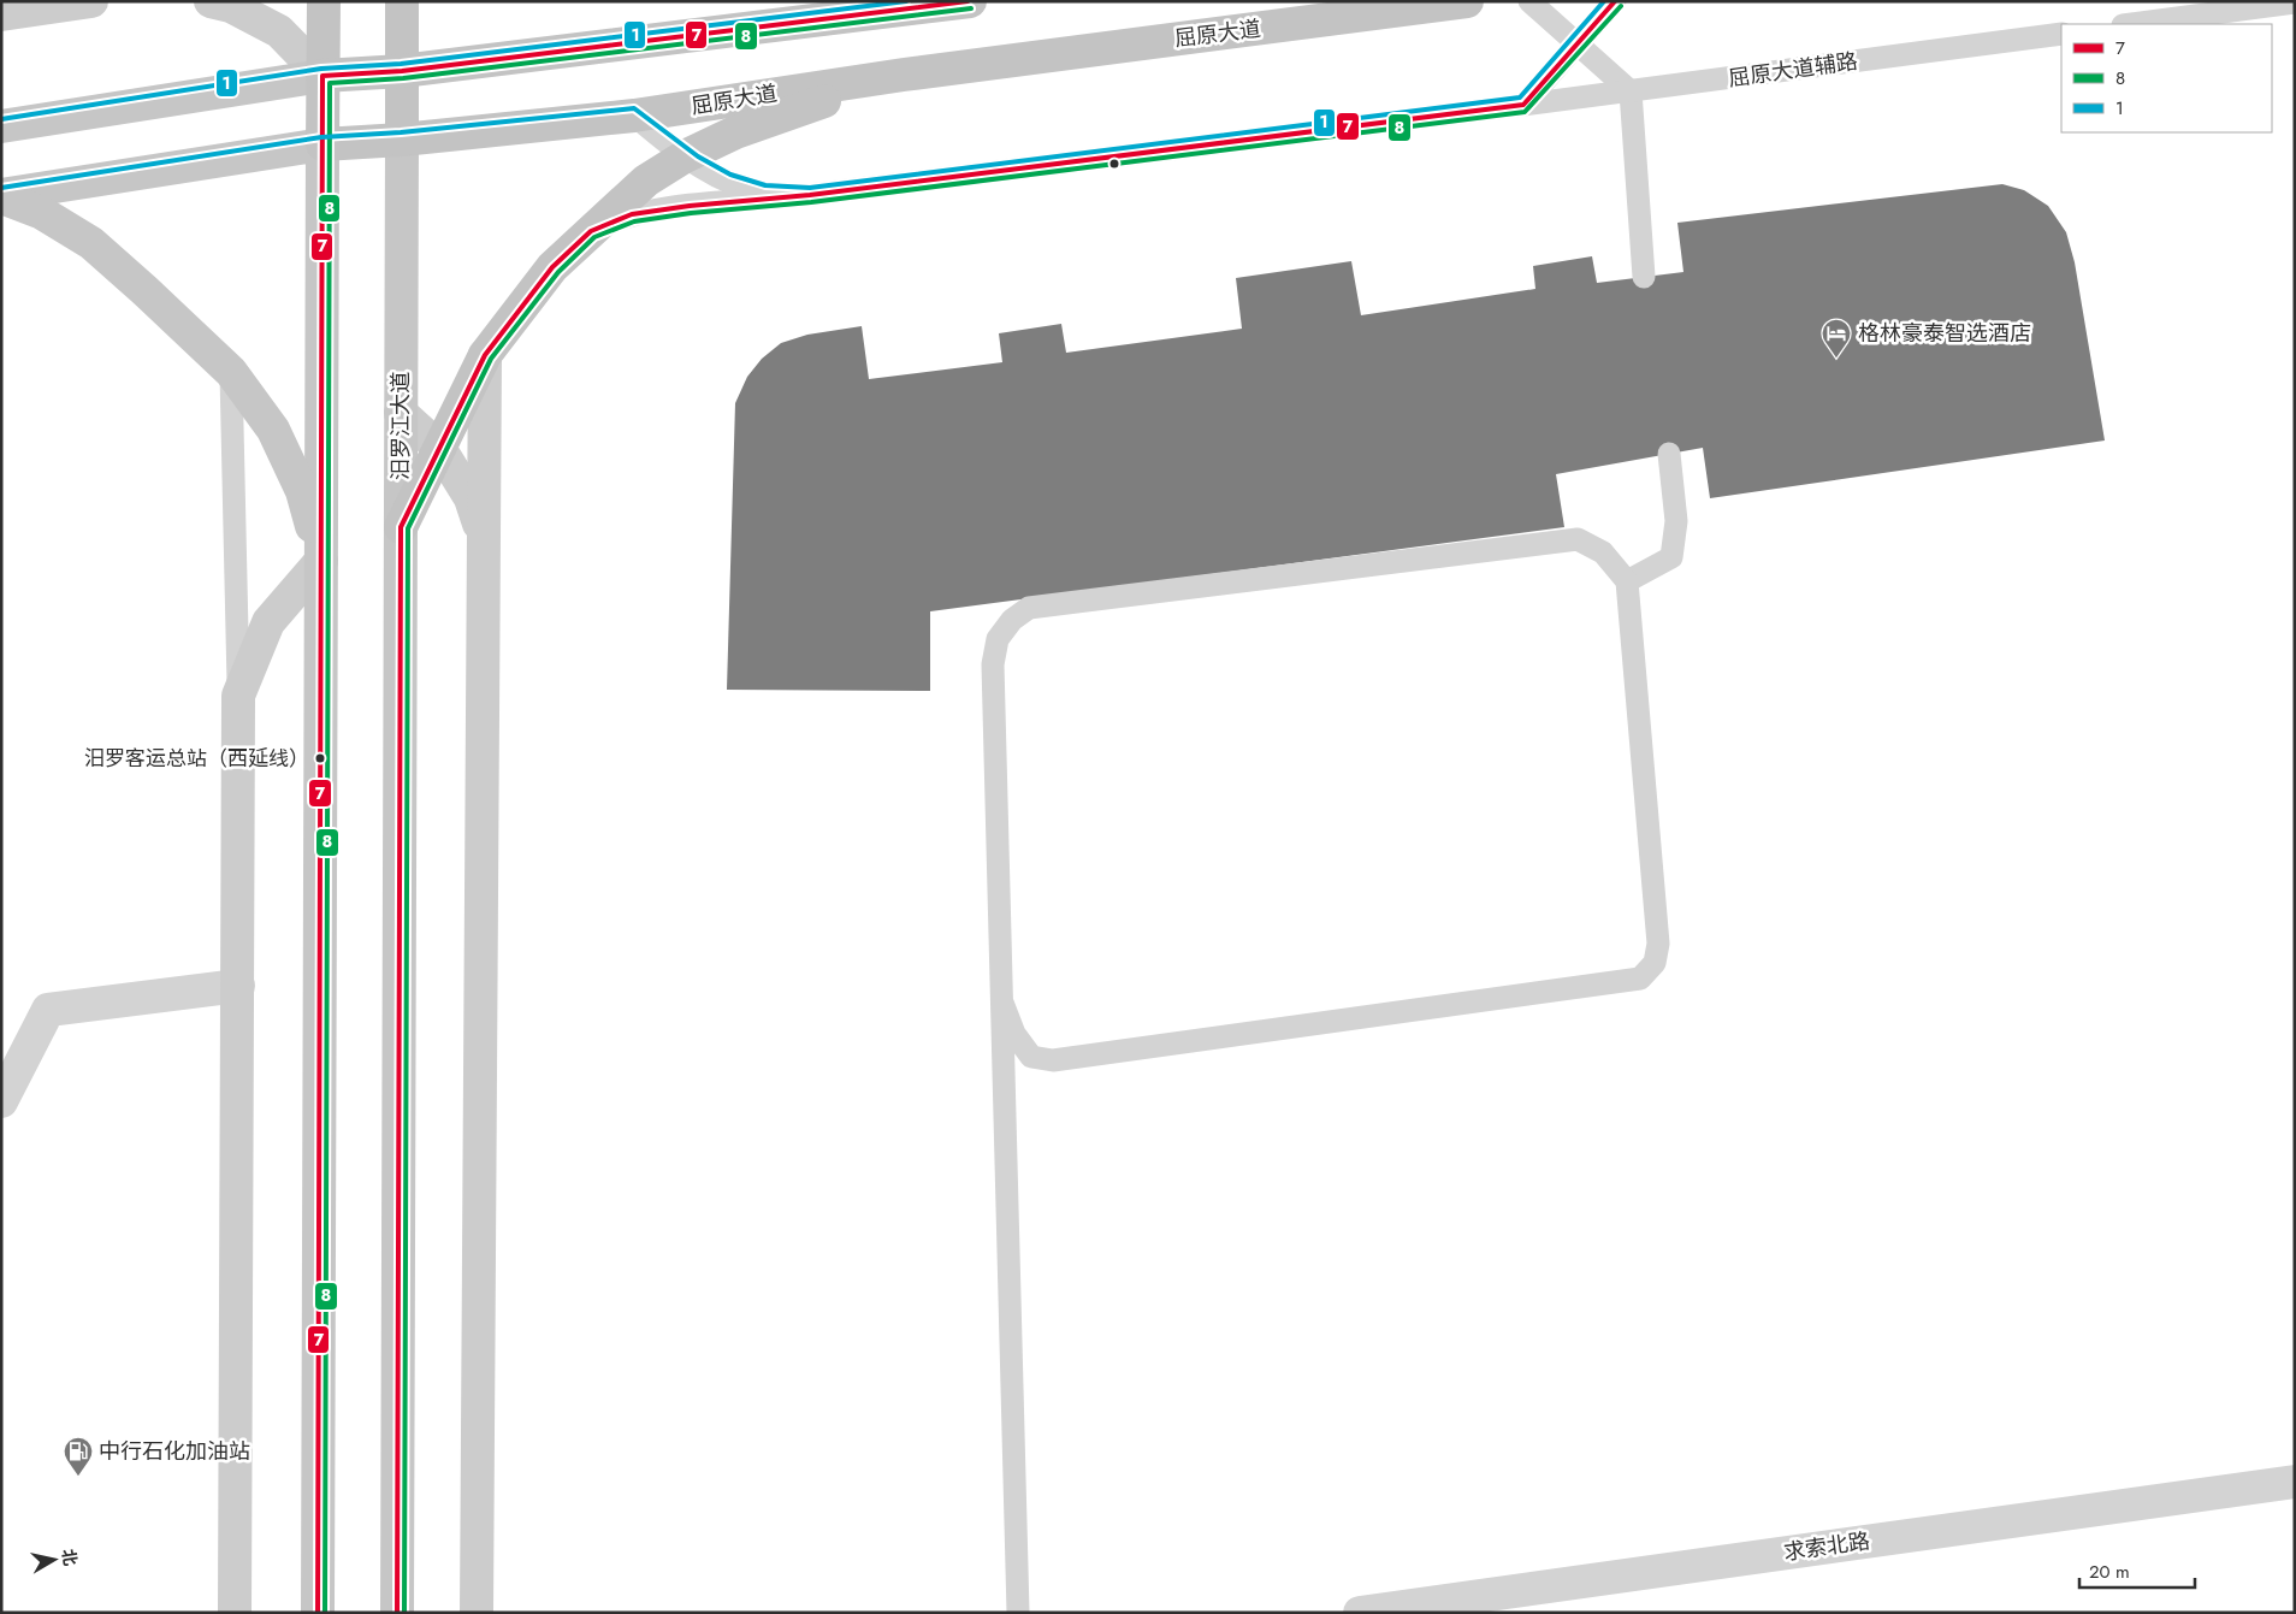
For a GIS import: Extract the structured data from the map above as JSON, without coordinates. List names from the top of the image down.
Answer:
{
  "streets": {
    "highway": ["屈原大道", "汨罗江大道"],
    "street": ["求索北路"],
    "lane": ["屈原大道辅路"]
  },
  "crossings": [
    ["屈原大道", "汨罗江大道"]
  ],
  "places": {
    "hotel": ["格林豪泰智选酒店"],
    "other": ["汨罗客运总站（西延线）"],
    "fuel station": ["中行石化加油站"]
  },
  "lines": ["transit line 7", "transit line 1", "transit line 8"],
  "legend": ["7", "8", "1"],
  "scale_bar": "20 m",
  "north": "right"
}
